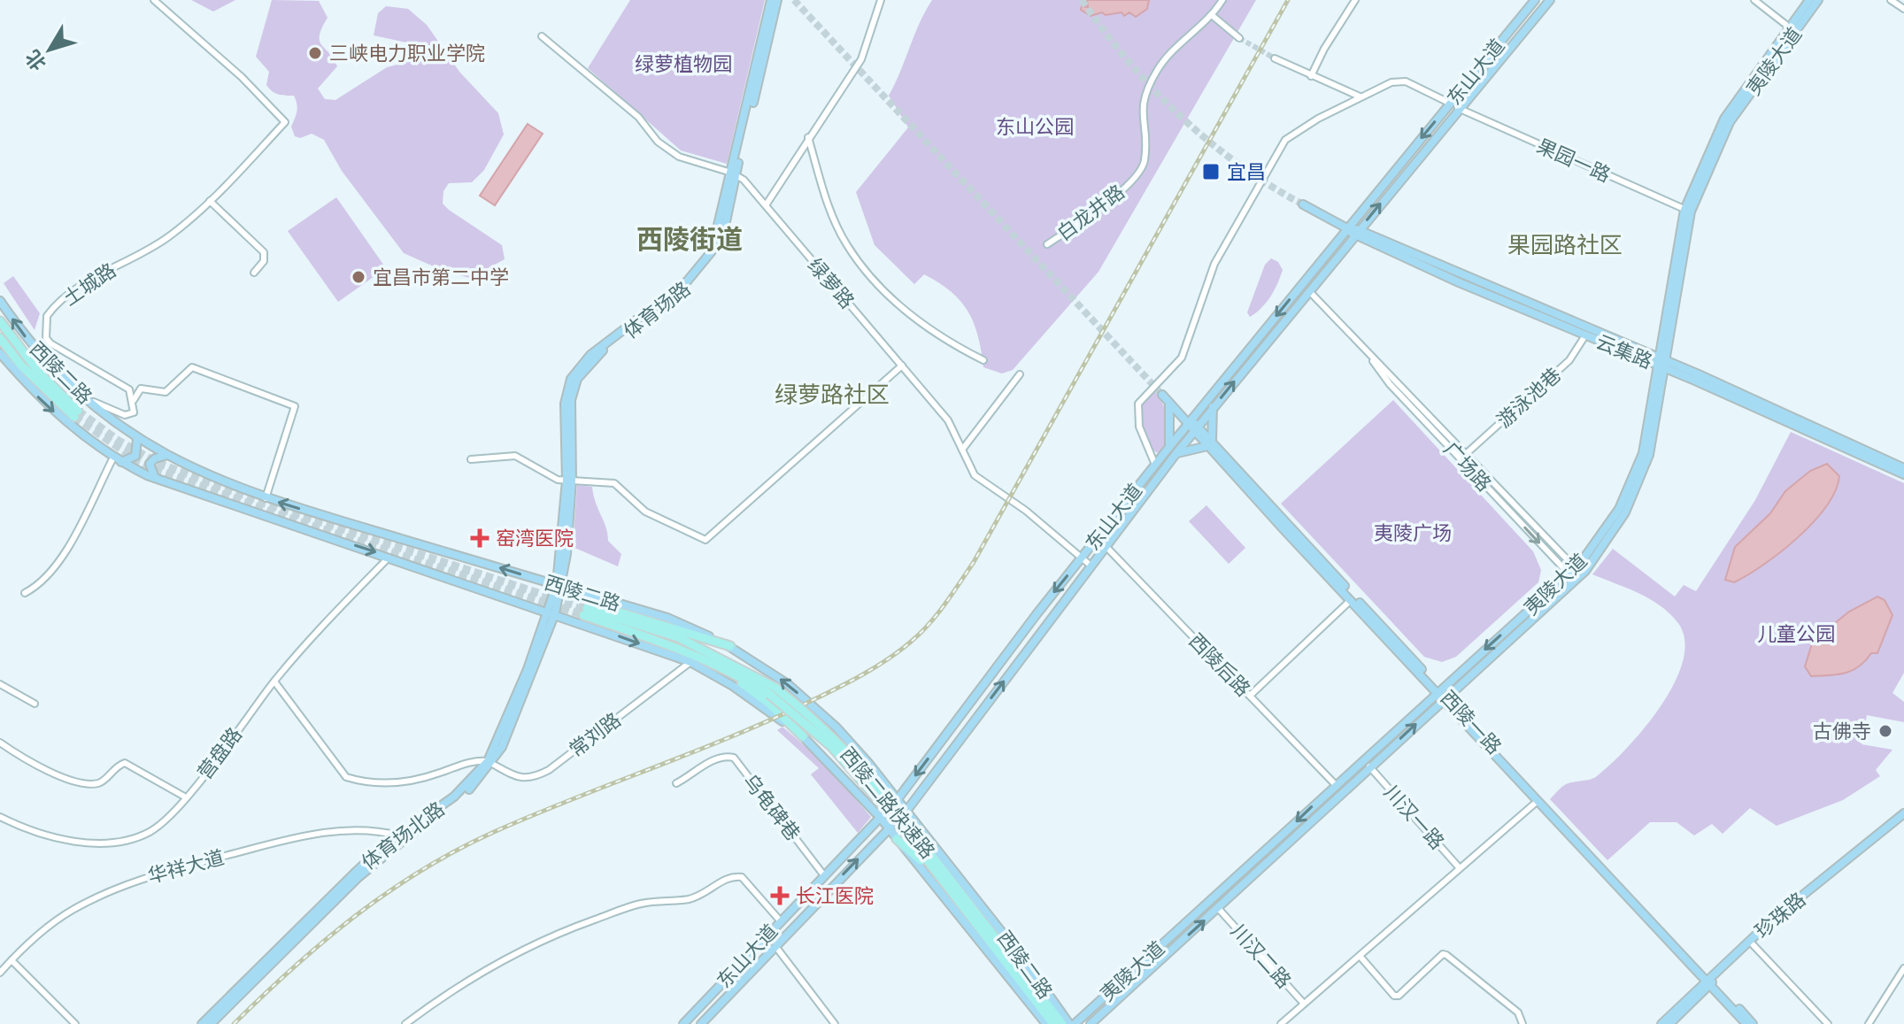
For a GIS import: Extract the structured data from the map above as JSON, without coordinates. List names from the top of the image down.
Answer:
{
  "streets": {
    "highway": ["西陵二路快速路"],
    "main road": [
      "夷陵大道",
      "东山大道",
      "体育场路",
      "云集路",
      "西陵二路",
      "西陵一路",
      "体育场北路",
      "珍珠路"
    ],
    "street": [
      "果园一路",
      "白龙井路",
      "绿萝路",
      "土城路",
      "游泳池巷",
      "广场路",
      "西陵后路",
      "常刘路",
      "营盘路",
      "乌龟碑巷",
      "川汉一路",
      "华祥大道",
      "川汉二路"
    ]
  },
  "crossings": [
    ["夷陵大道", "果园一路"],
    ["夷陵大道", "云集路"],
    ["夷陵大道", "西陵二路"],
    ["夷陵大道", "广场路"],
    ["夷陵大道", "西陵后路"],
    ["夷陵大道", "西陵一路"],
    ["夷陵大道", "川汉一路"],
    ["夷陵大道", "川汉二路"],
    ["东山大道", "果园一路"],
    ["东山大道", "绿萝路"],
    ["东山大道", "云集路"],
    ["东山大道", "西陵二路"],
    ["东山大道", "广场路"],
    ["东山大道", "西陵后路"],
    ["东山大道", "西陵一路"],
    ["东山大道", "西陵二路快速路"],
    ["东山大道", "乌龟碑巷"],
    ["绿萝路", "体育场路"],
    ["体育场路", "西陵二路"],
    ["体育场路", "体育场北路"],
    ["云集路", "游泳池巷"],
    ["西陵二路", "常刘路"],
    ["西陵二路", "营盘路"],
    ["西陵二路", "西陵二路快速路"],
    ["西陵二路", "体育场北路"],
    ["游泳池巷", "广场路"],
    ["西陵一路", "珍珠路"],
    ["常刘路", "体育场北路"],
    ["体育场北路", "华祥大道"]
  ],
  "districts": ["西陵街道", "果园路社区", "绿萝路社区"],
  "parks": [
    "绿萝植物园",
    "东山公园",
    "夷陵广场",
    "儿童公园"
  ],
  "places": {
    "other": ["三峡电力职业学院", "宜昌市第二中学", "古佛寺"],
    "transit": ["宜昌"],
    "health": ["窑湾医院", "长江医院"]
  },
  "north": "bottom left"
}
